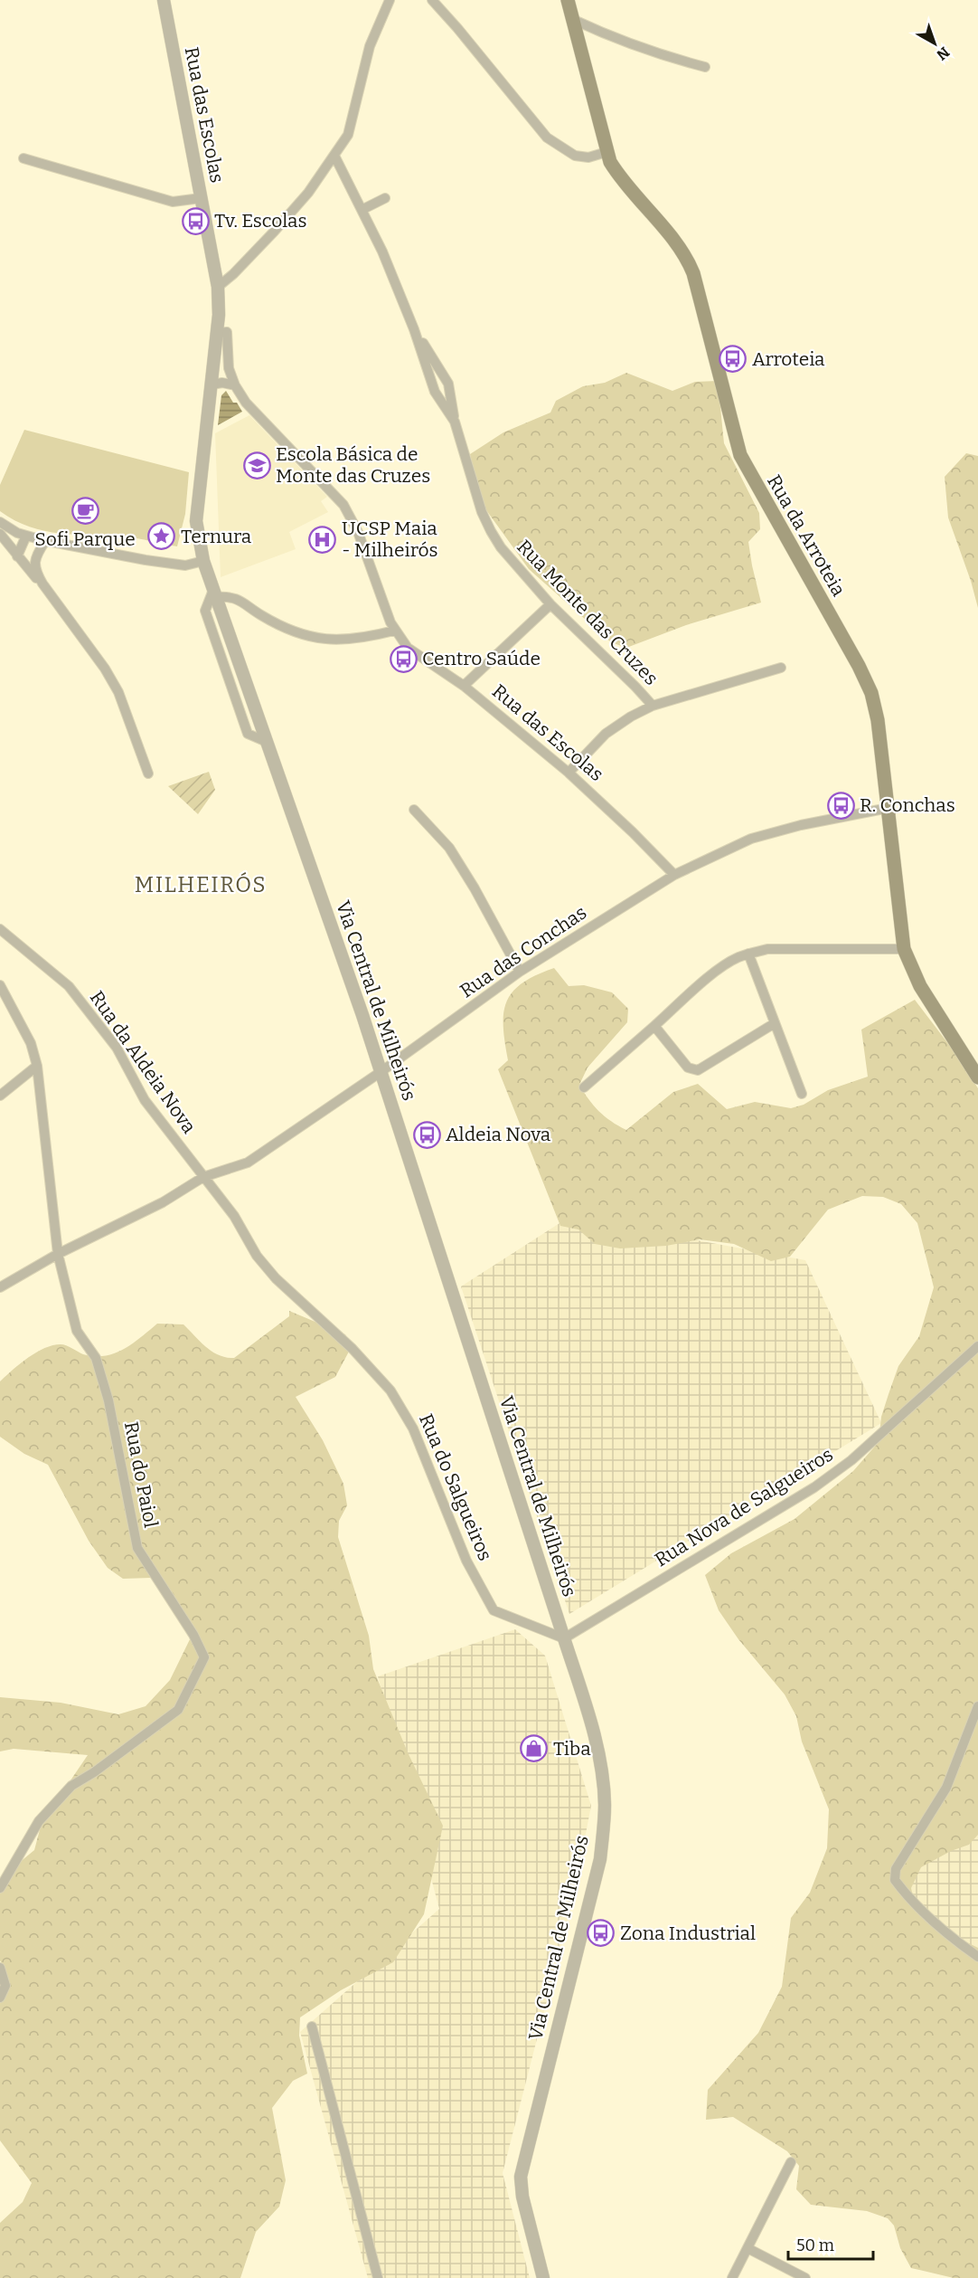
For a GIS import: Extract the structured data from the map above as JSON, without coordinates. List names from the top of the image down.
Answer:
{
  "streets": {
    "main road": ["Rua da Arroteia"],
    "street": [
      "Rua das Escolas",
      "Rua Monte das Cruzes",
      "Rua das Conchas",
      "Via Central de Milheirós",
      "Rua da Aldeia Nova",
      "Rua do Paiol",
      "Rua do Salgueiros",
      "Rua Nova de Salgueiros"
    ]
  },
  "crossings": [
    ["Rua das Escolas", "Rua das Conchas"],
    ["Rua das Escolas", "Via Central de Milheirós"],
    ["Rua da Arroteia", "Rua das Conchas"],
    ["Rua das Conchas", "Via Central de Milheirós"],
    ["Rua das Conchas", "Rua da Aldeia Nova"],
    ["Rua das Conchas", "Rua do Paiol"],
    ["Rua das Conchas", "Rua do Salgueiros"],
    ["Via Central de Milheirós", "Rua do Salgueiros"],
    ["Via Central de Milheirós", "Rua Nova de Salgueiros"],
    ["Rua da Aldeia Nova", "Rua do Salgueiros"],
    ["Rua do Salgueiros", "Rua Nova de Salgueiros"]
  ],
  "districts": ["MILHEIRÓS"],
  "places": {
    "bus stop": [
      "Tv. Escolas",
      "Arroteia",
      "Centro Saúde",
      "R. Conchas",
      "Aldeia Nova",
      "Zona Industrial"
    ],
    "school or university": ["Escola Básica de Monte das Cruzes"],
    "cafe": ["Sofi Parque"],
    "place": ["Ternura"],
    "hospital": ["UCSP Maia - Milheirós"],
    "shop": ["Tiba"]
  },
  "scale_bar": "50 m",
  "north": "bottom right"
}
